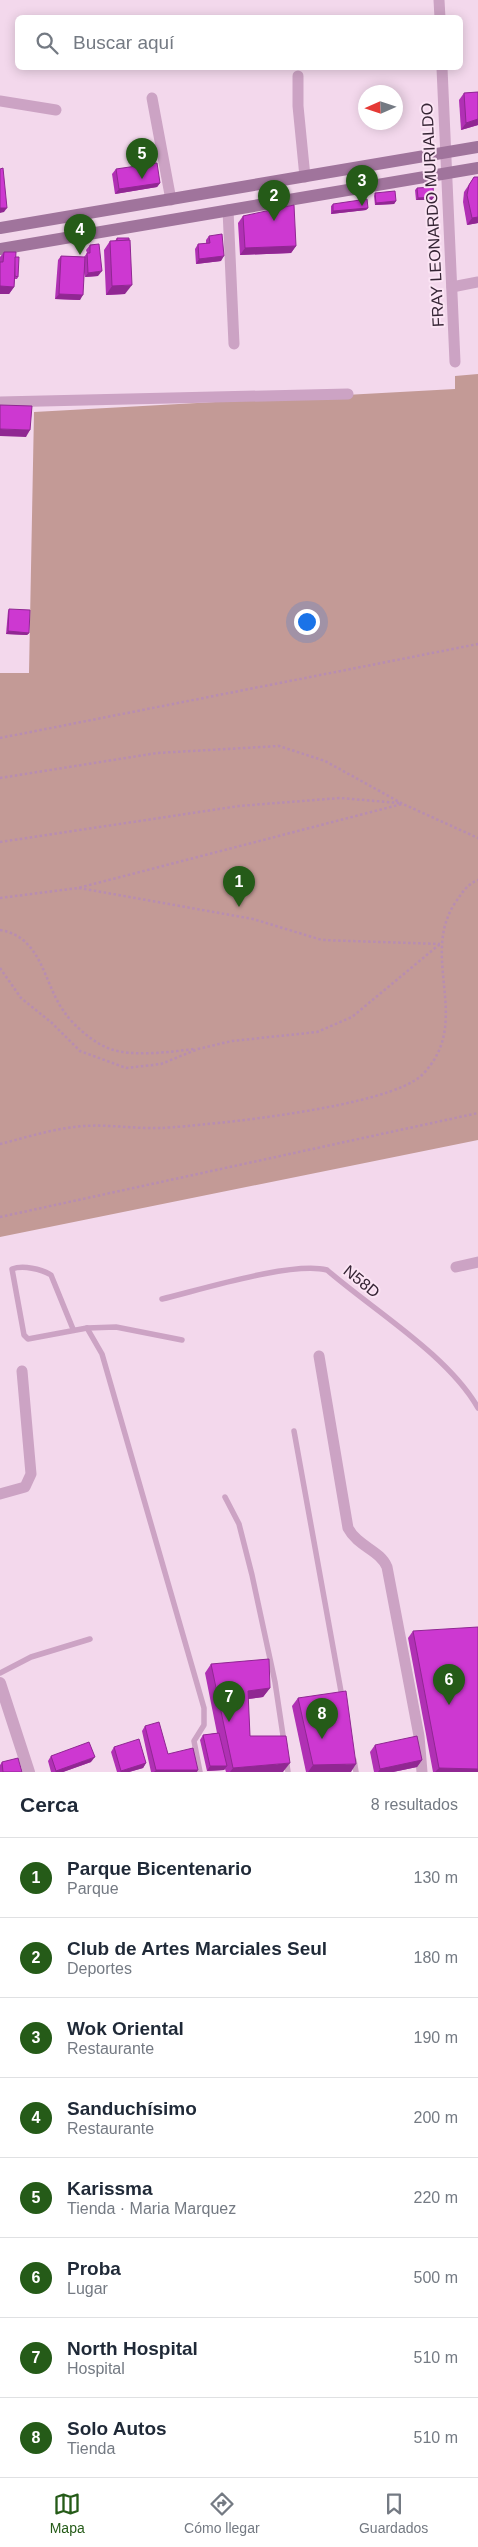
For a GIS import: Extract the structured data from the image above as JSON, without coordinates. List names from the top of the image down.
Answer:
{
  "streets": {
    "street": ["FRAY LEONARDO MURIALDO"],
    "lane": ["N58D"]
  },
  "north": "left",
  "page": {
    "search": "Buscar aquí",
    "pins": [
      "5",
      "3",
      "2",
      "4",
      "1",
      "6",
      "7",
      "8"
    ],
    "heading": ["Cerca", "8 resultados"],
    "list": [
      {
        "mark": "1",
        "name": "Parque Bicentenario",
        "note": "Parque",
        "value": "130 m"
      },
      {
        "mark": "2",
        "name": "Club de Artes Marciales Seul",
        "note": "Deportes",
        "value": "180 m"
      },
      {
        "mark": "3",
        "name": "Wok Oriental",
        "note": "Restaurante",
        "value": "190 m"
      },
      {
        "mark": "4",
        "name": "Sanduchísimo",
        "note": "Restaurante",
        "value": "200 m"
      },
      {
        "mark": "5",
        "name": "Karissma",
        "note": "Tienda · Maria Marquez",
        "value": "220 m"
      },
      {
        "mark": "6",
        "name": "Proba",
        "note": "Lugar",
        "value": "500 m"
      },
      {
        "mark": "7",
        "name": "North Hospital",
        "note": "Hospital",
        "value": "510 m"
      },
      {
        "mark": "8",
        "name": "Solo Autos",
        "note": "Tienda",
        "value": "510 m"
      }
    ],
    "nav": ["Mapa", "Cómo llegar", "Guardados"]
  }
}
